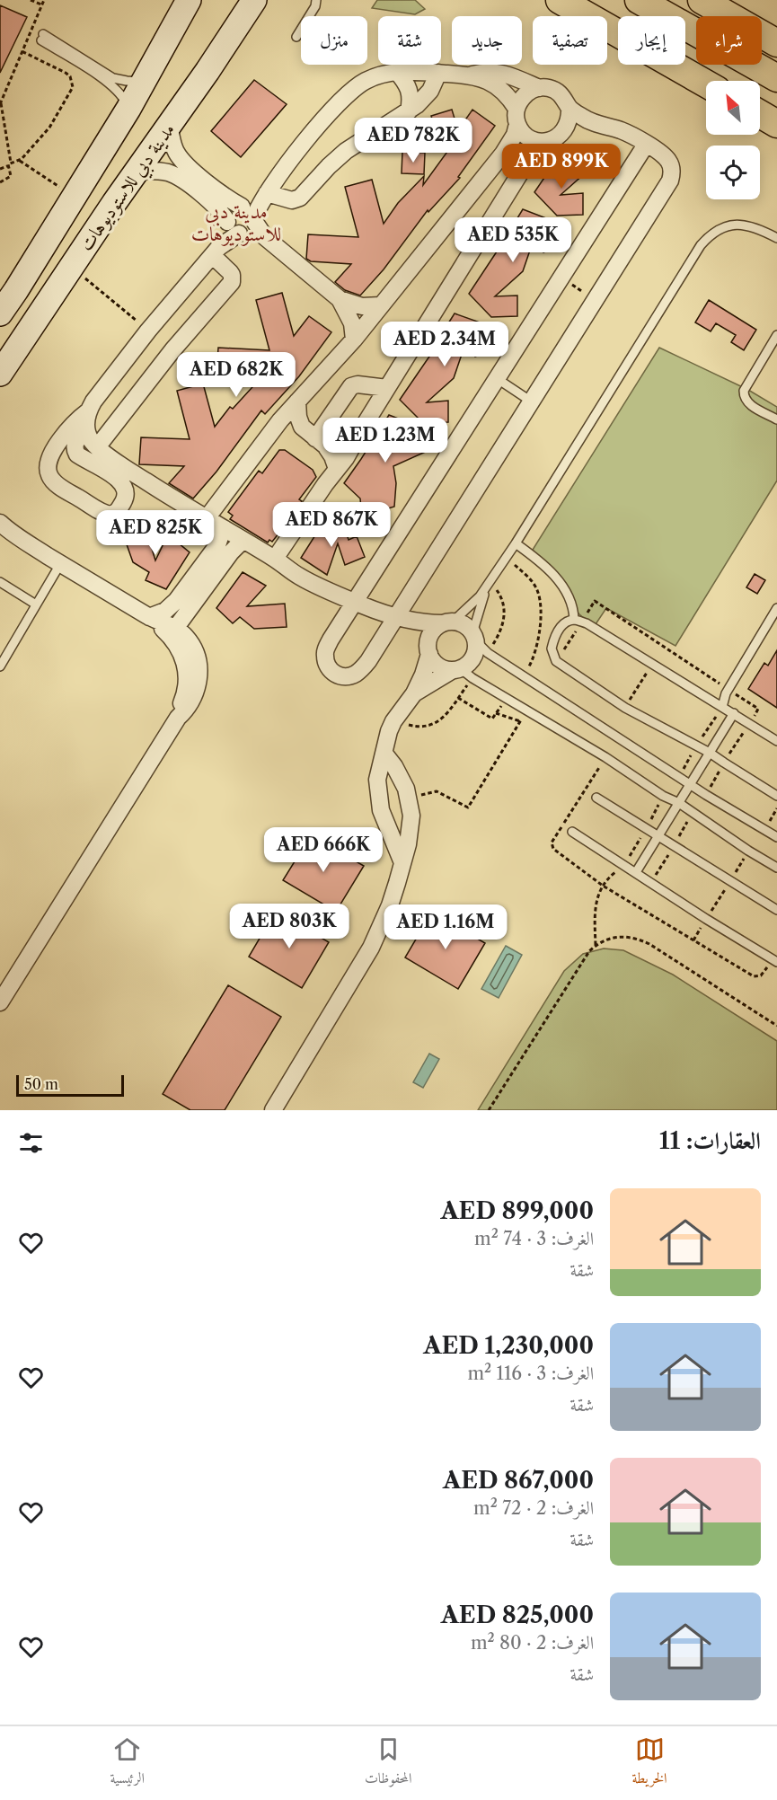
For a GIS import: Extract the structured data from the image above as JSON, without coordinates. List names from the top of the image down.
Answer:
{
  "streets": {
    "street": ["مدينة دبي للاستوديوهات"]
  },
  "districts": ["مدينة دبي للاستوديوهات"],
  "scale_bar": "50 m",
  "north": "top left",
  "page": {
    "chip": [
      "شراء",
      "إيجار",
      "تصفية",
      "جديد",
      "شقة",
      "منزل"
    ],
    "price": [
      "AED 782K",
      "AED 899K",
      "AED 535K",
      "AED 2.34M",
      "AED 682K",
      "AED 1.23M",
      "AED 867K",
      "AED 825K",
      "AED 666K",
      "AED 803K",
      "AED 1.16M"
    ],
    "scale": "50 m",
    "heading": "العقارات: 11",
    "list": [
      {
        "name": "AED 899,000",
        "note": "الغرف: 3 · 74 m² · شقة"
      },
      {
        "name": "AED 1,230,000",
        "note": "الغرف: 3 · 116 m² · شقة"
      },
      {
        "name": "AED 867,000",
        "note": "الغرف: 2 · 72 m² · شقة"
      },
      {
        "name": "AED 825,000",
        "note": "الغرف: 2 · 80 m² · شقة"
      }
    ],
    "tabs": ["الخريطة", "المحفوظات", "الرئيسية"]
  }
}
